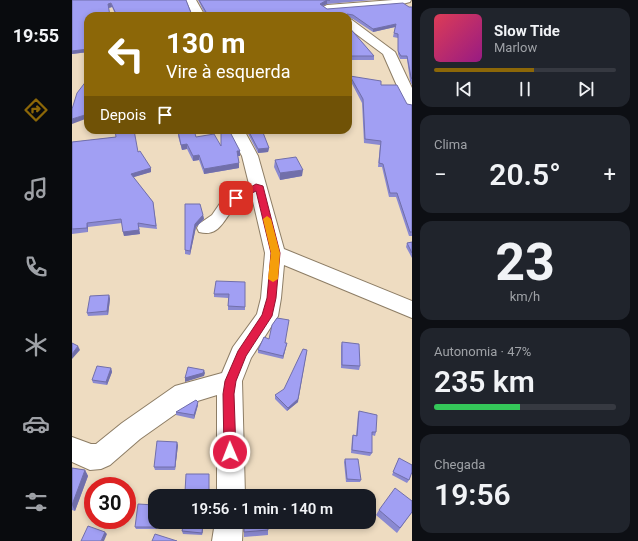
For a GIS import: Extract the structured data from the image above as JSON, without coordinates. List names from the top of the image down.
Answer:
{
  "page": {
    "tabs": "19:55",
    "turn": ["130 m", "Vire à esquerda"],
    "song": ["Slow Tide", "Marlow"],
    "then": "Depois",
    "tile": [
      "Clima",
      ["23", "km/h"],
      ["Autonomia · 47%", "235 km"],
      ["Chegada", "19:56"]
    ],
    "heat": ["−", "20.5°", "+"],
    "limit": "30",
    "trip": "19:56 · 1 min · 140 m"
  }
}
